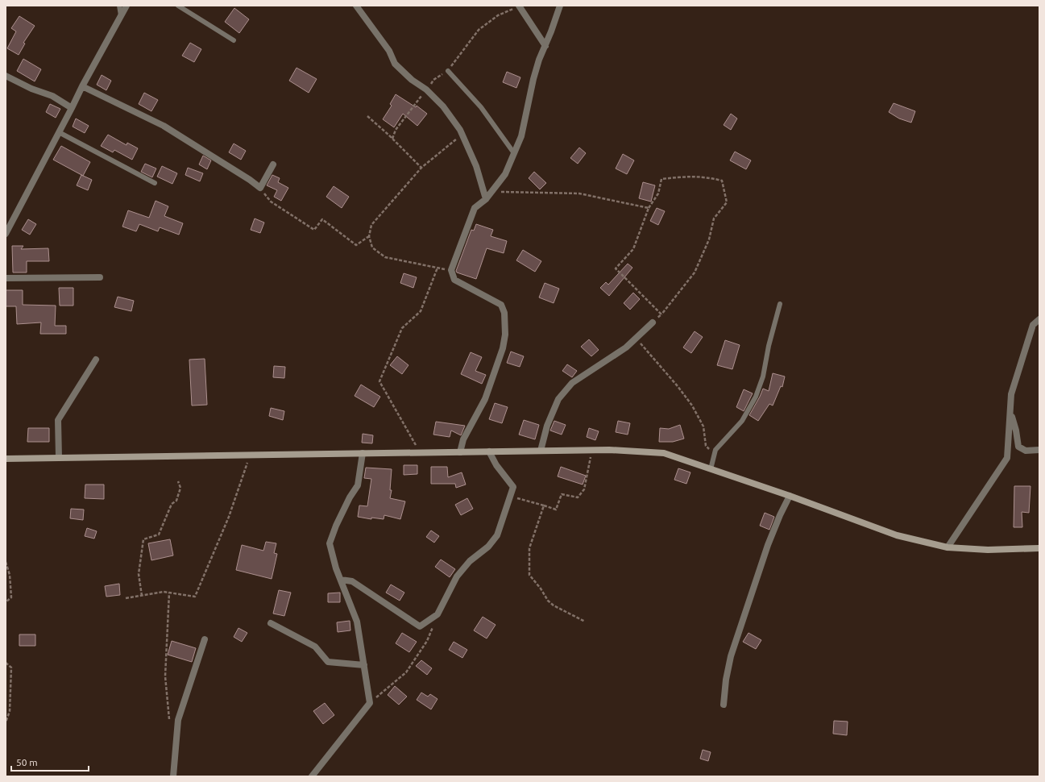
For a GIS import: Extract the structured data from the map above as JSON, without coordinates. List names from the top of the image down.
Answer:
{
  "scale_bar": "50 m"
}
